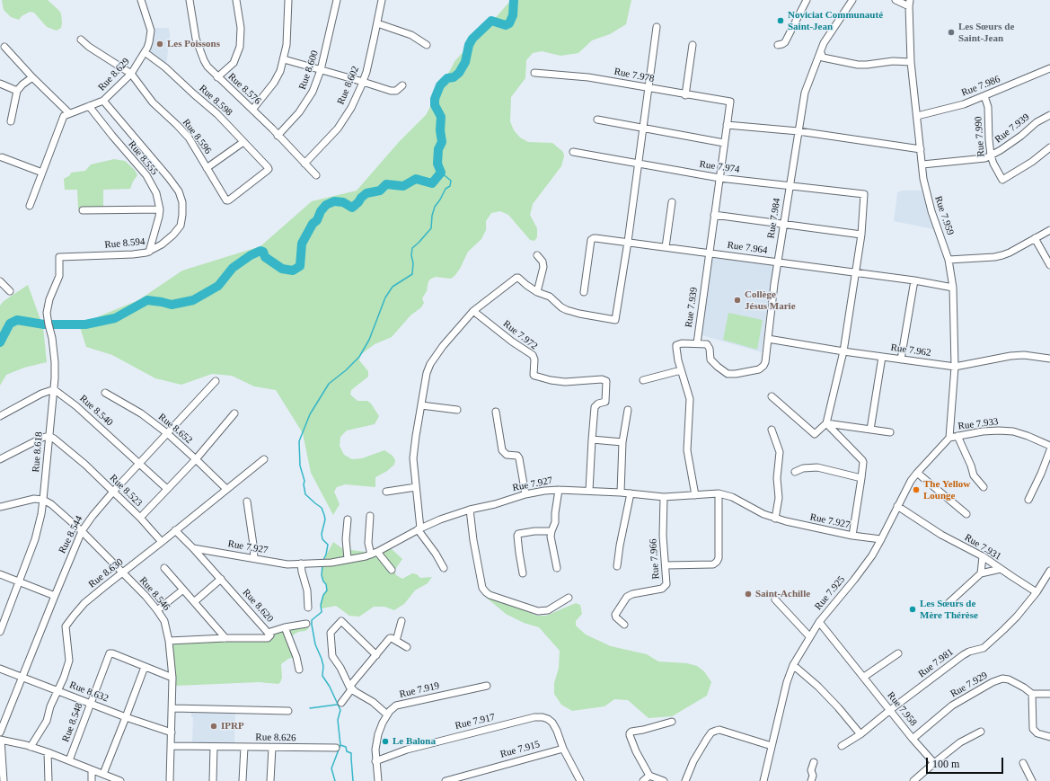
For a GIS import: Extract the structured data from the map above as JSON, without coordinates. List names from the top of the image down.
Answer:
{
  "streets": {
    "street": [
      "Rue 8.600",
      "Rue 8.629",
      "Rue 7.978",
      "Rue 8.602",
      "Rue 7.986",
      "Rue 8.576",
      "Rue 8.598",
      "Rue 7.939",
      "Rue 8.596",
      "Rue 7.990",
      "Rue 8.555",
      "Rue 7.974",
      "Rue 7.959",
      "Rue 7.984",
      "Rue 8.594",
      "Rue 7.964",
      "Rue 7.972",
      "Rue 7.962",
      "Rue 8.540",
      "Rue 7.933",
      "Rue 8.652",
      "Rue 8.618",
      "Rue 7.927",
      "Rue 8.523",
      "Rue 8.544",
      "Rue 7.931",
      "Rue 7.966",
      "Rue 8.630",
      "Rue 7.925",
      "Rue 8.546",
      "Rue 8.620",
      "Rue 7.981",
      "Rue 7.929",
      "Rue 7.919",
      "Rue 8.632",
      "Rue 7.958",
      "Rue 7.917",
      "Rue 8.548",
      "Rue 8.626",
      "Rue 7.915"
    ]
  },
  "crossings": [
    ["Rue 8.600", "Rue 8.576"],
    ["Rue 8.629", "Rue 8.598"],
    ["Rue 8.629", "Rue 8.596"],
    ["Rue 8.629", "Rue 8.555"],
    ["Rue 8.629", "Rue 8.594"],
    ["Rue 7.978", "Rue 7.939"],
    ["Rue 8.602", "Rue 8.576"],
    ["Rue 7.986", "Rue 7.990"],
    ["Rue 7.986", "Rue 7.959"],
    ["Rue 8.598", "Rue 8.596"],
    ["Rue 7.939", "Rue 7.990"],
    ["Rue 7.939", "Rue 7.974"],
    ["Rue 7.939", "Rue 7.959"],
    ["Rue 7.939", "Rue 7.984"],
    ["Rue 7.939", "Rue 7.964"],
    ["Rue 7.939", "Rue 7.927"],
    ["Rue 8.555", "Rue 8.594"],
    ["Rue 7.974", "Rue 7.984"],
    ["Rue 7.959", "Rue 7.964"],
    ["Rue 7.959", "Rue 7.962"],
    ["Rue 7.959", "Rue 7.933"],
    ["Rue 7.959", "Rue 7.925"],
    ["Rue 7.984", "Rue 7.964"],
    ["Rue 7.984", "Rue 7.962"],
    ["Rue 8.594", "Rue 8.618"],
    ["Rue 8.540", "Rue 8.618"],
    ["Rue 8.540", "Rue 8.523"],
    ["Rue 8.540", "Rue 8.544"],
    ["Rue 7.933", "Rue 7.925"],
    ["Rue 8.652", "Rue 8.523"],
    ["Rue 8.652", "Rue 8.544"],
    ["Rue 8.652", "Rue 8.630"],
    ["Rue 8.618", "Rue 8.523"],
    ["Rue 8.618", "Rue 8.546"],
    ["Rue 7.927", "Rue 7.966"],
    ["Rue 7.927", "Rue 7.925"],
    ["Rue 7.927", "Rue 8.620"],
    ["Rue 8.523", "Rue 8.544"],
    ["Rue 8.544", "Rue 8.546"],
    ["Rue 8.544", "Rue 8.632"],
    ["Rue 7.931", "Rue 7.925"],
    ["Rue 7.931", "Rue 7.981"],
    ["Rue 8.630", "Rue 8.546"],
    ["Rue 8.630", "Rue 8.620"],
    ["Rue 8.630", "Rue 8.632"],
    ["Rue 7.925", "Rue 7.958"],
    ["Rue 8.546", "Rue 8.620"],
    ["Rue 8.546", "Rue 8.632"],
    ["Rue 8.546", "Rue 8.548"],
    ["Rue 8.546", "Rue 8.626"],
    ["Rue 7.981", "Rue 7.958"],
    ["Rue 7.929", "Rue 7.958"],
    ["Rue 7.919", "Rue 7.917"],
    ["Rue 8.632", "Rue 8.548"],
    ["Rue 7.917", "Rue 7.915"]
  ],
  "places": [
    "Noviciat Communauté Saint-Jean",
    "Les Sœurs de Saint-Jean",
    "Les Poissons",
    "Collège Jésus Marie",
    "The Yellow Lounge",
    "Saint-Achille",
    "Les Sœurs de Mère Thérèse",
    "IPRP",
    "Le Balona"
  ],
  "scale_bar": "100 m"
}
